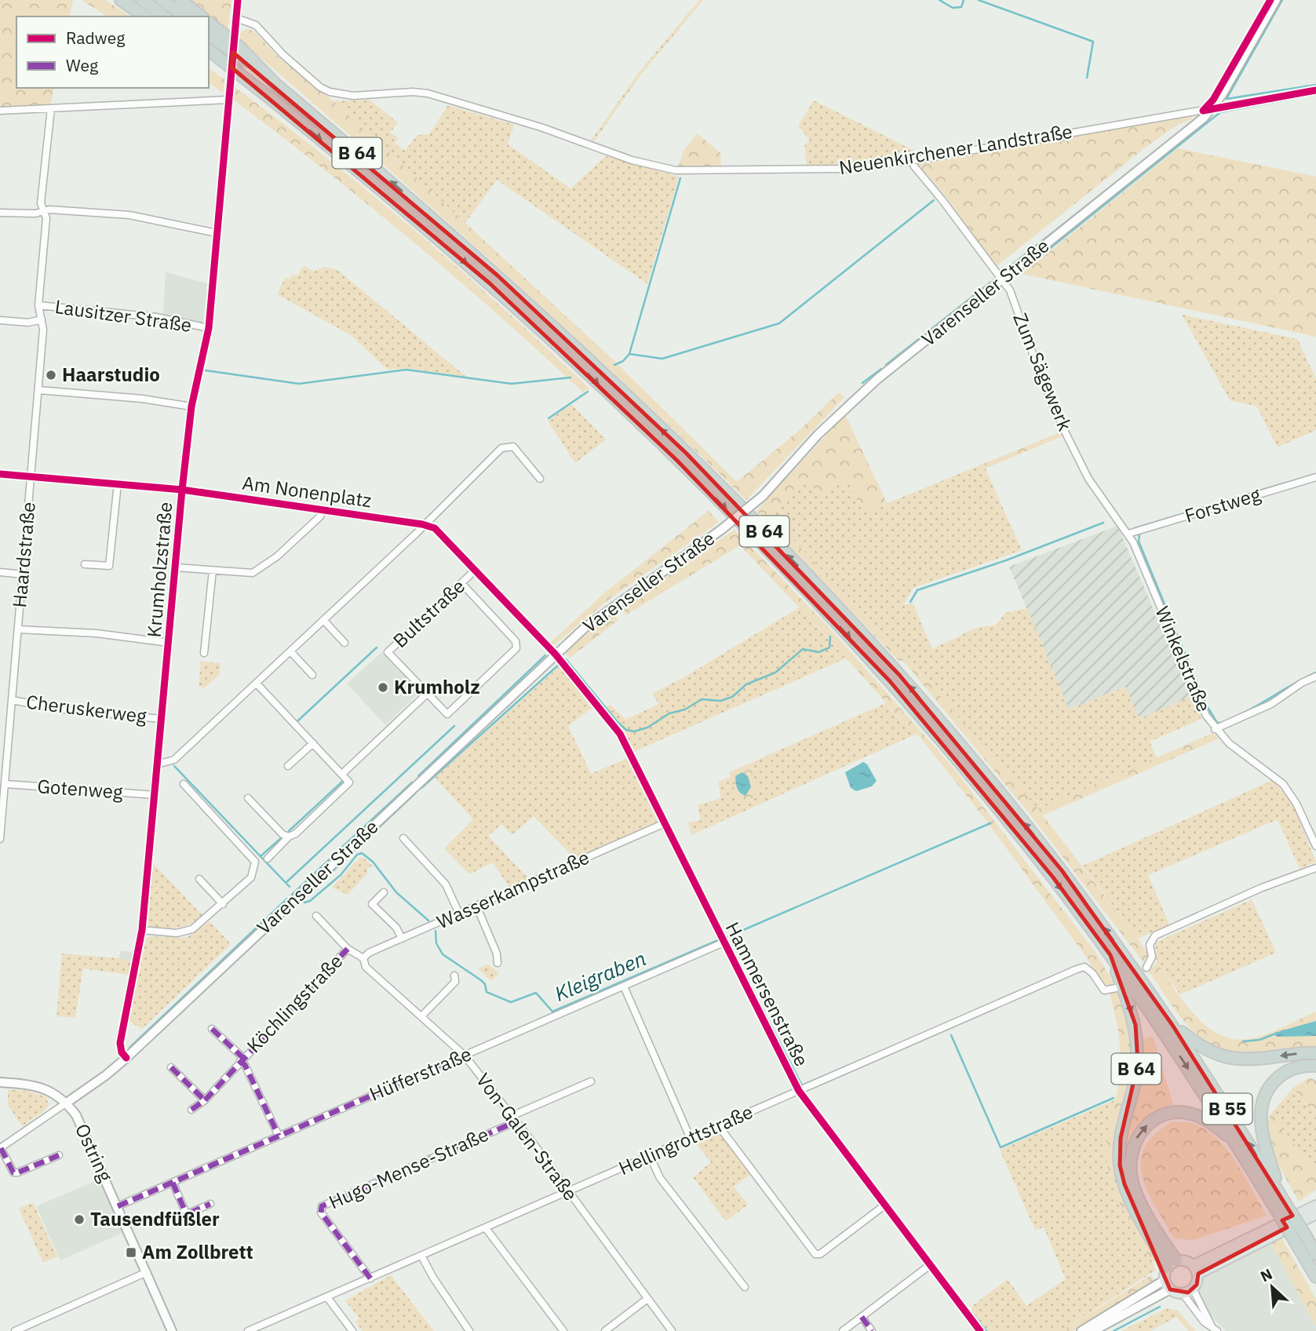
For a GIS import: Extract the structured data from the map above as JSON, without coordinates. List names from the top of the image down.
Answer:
{
  "streets": {
    "highway": ["B 64", "B 55"],
    "main road": ["Varenseller Straße", "Ostring"],
    "street": [
      "Neuenkirchener Landstraße",
      "Lausitzer Straße",
      "Zum Sägewerk",
      "Am Nonenplatz",
      "Forstweg",
      "Haardstraße",
      "Krumholzstraße",
      "Bultstraße",
      "Winkelstraße",
      "Cheruskerweg",
      "Gotenweg",
      "Wasserkampstraße",
      "Hammersenstraße",
      "Köchlingstraße",
      "Hüfferstraße",
      "Von-Galen-Straße",
      "Hellingrottstraße",
      "Hugo-Mense-Straße"
    ]
  },
  "crossings": [
    ["Neuenkirchener Landstraße", "Varenseller Straße"],
    ["Neuenkirchener Landstraße", "Zum Sägewerk"],
    ["Neuenkirchener Landstraße", "Krumholzstraße"],
    ["B 64", "B 55"],
    ["Varenseller Straße", "Zum Sägewerk"],
    ["Varenseller Straße", "Am Nonenplatz"],
    ["Varenseller Straße", "Krumholzstraße"],
    ["Varenseller Straße", "Hammersenstraße"],
    ["Varenseller Straße", "Ostring"],
    ["Lausitzer Straße", "Haardstraße"],
    ["Lausitzer Straße", "Krumholzstraße"],
    ["Zum Sägewerk", "Forstweg"],
    ["Zum Sägewerk", "Winkelstraße"],
    ["Am Nonenplatz", "Haardstraße"],
    ["Am Nonenplatz", "Krumholzstraße"],
    ["Am Nonenplatz", "Bultstraße"],
    ["Am Nonenplatz", "Hammersenstraße"],
    ["Forstweg", "Winkelstraße"],
    ["Haardstraße", "Cheruskerweg"],
    ["Haardstraße", "Gotenweg"],
    ["Krumholzstraße", "Cheruskerweg"],
    ["Krumholzstraße", "Gotenweg"],
    ["Wasserkampstraße", "Hammersenstraße"],
    ["Wasserkampstraße", "Von-Galen-Straße"],
    ["Hammersenstraße", "Hüfferstraße"],
    ["Hammersenstraße", "Hellingrottstraße"],
    ["Köchlingstraße", "Von-Galen-Straße"],
    ["Hüfferstraße", "Von-Galen-Straße"],
    ["Hüfferstraße", "Ostring"],
    ["Von-Galen-Straße", "Hellingrottstraße"],
    ["Von-Galen-Straße", "Hugo-Mense-Straße"],
    ["Hellingrottstraße", "Hugo-Mense-Straße"]
  ],
  "water": ["Kleigraben"],
  "places": {
    "other": ["Haarstudio", "Krumholz", "Tausendfüßler"],
    "transit": ["Am Zollbrett"]
  },
  "legend": ["Radweg", "Weg"],
  "north": "top left"
}
